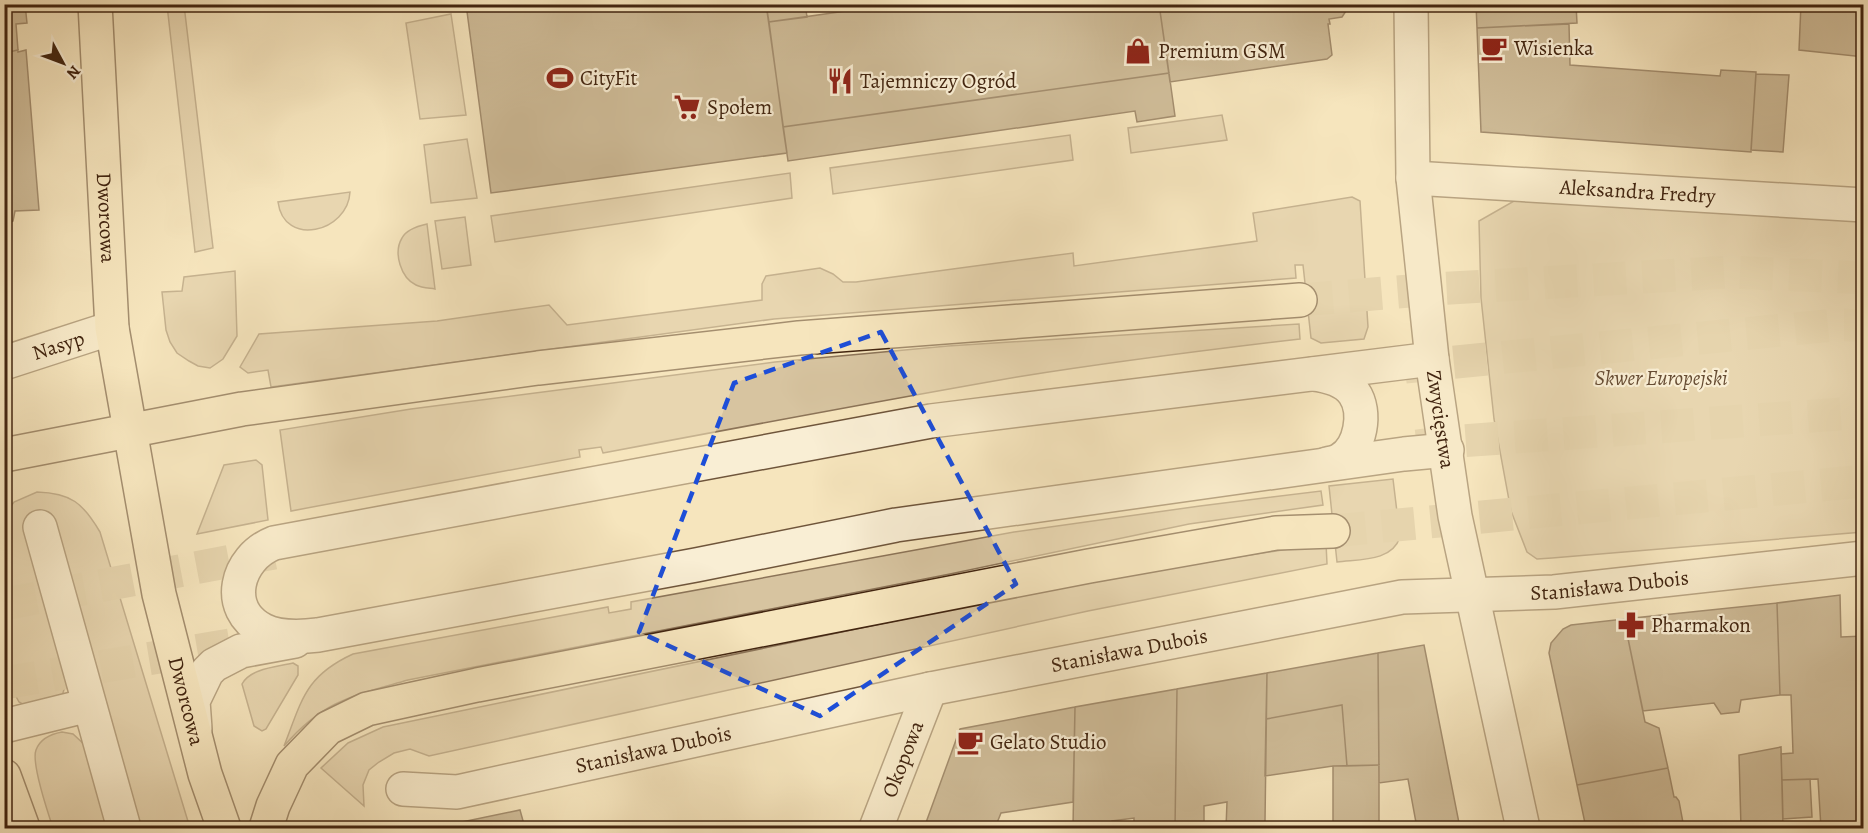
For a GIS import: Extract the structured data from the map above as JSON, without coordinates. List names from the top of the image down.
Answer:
{
  "streets": {
    "main road": ["Dworcowa"],
    "street": [
      "Aleksandra Fredry",
      "Nasyp",
      "Zwycięstwa",
      "Stanisława Dubois",
      "Okopowa"
    ]
  },
  "crossings": [
    ["Aleksandra Fredry", "Zwycięstwa"],
    ["Dworcowa", "Nasyp"],
    ["Zwycięstwa", "Stanisława Dubois"],
    ["Stanisława Dubois", "Okopowa"]
  ],
  "parks": ["Skwer Europejski"],
  "places": {
    "cafe": ["Wisienka", "Gelato Studio"],
    "shop": ["Premium GSM"],
    "sports": ["CityFit"],
    "restaurant": ["Tajemniczy Ogród"],
    "supermarket": ["Społem"],
    "pharmacy": ["Pharmakon"]
  },
  "north": "bottom right"
}
